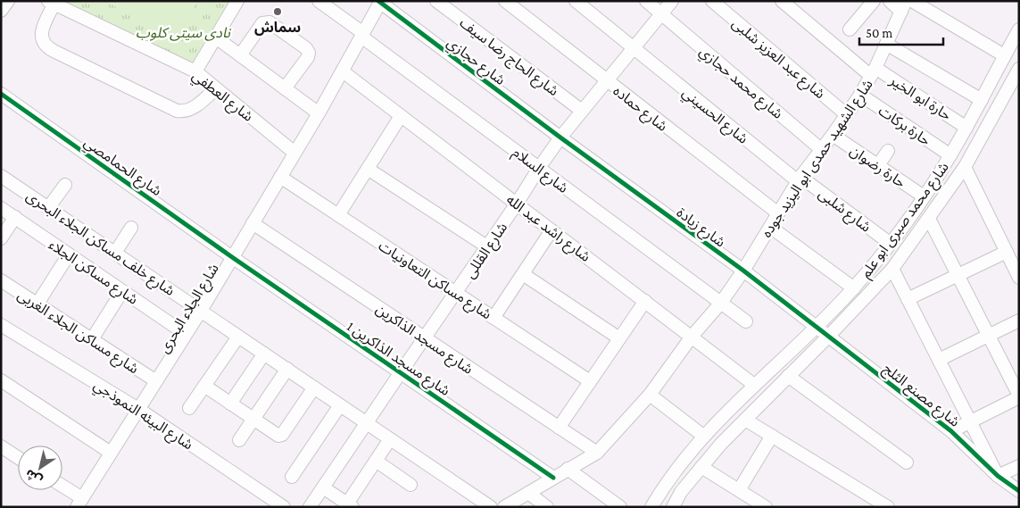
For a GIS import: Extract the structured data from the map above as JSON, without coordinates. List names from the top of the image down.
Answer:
{
  "streets": {
    "street": [
      "شارع الحاج رضا سيف",
      "شارع عبد العزيز شلبى",
      "شارع حجازي",
      "شارع محمد حجازي",
      "شارع العطفي",
      "حارة ابو الخير",
      "شارع حماده",
      "شارع الحسيني",
      "حارة بركات",
      "شارع الشهيد حمدى ابو اليزيد جوده",
      "شارع الحمامصي",
      "حارة رضوان",
      "شارع السلام",
      "شارع شلبى",
      "شارع محمد صبرى ابو علم",
      "شارع زيادة",
      "شارع راشد عبد الله",
      "شارع خلف مساكن الجلاء البحرى",
      "شارع القللى",
      "شارع مساكن الجلاء",
      "شارع مساكن التعاونيات",
      "شارع الجلاء البحرى",
      "شارع مساكن الجلاء الغربى",
      "شارع مسجد الذاكرين",
      "شارع مسجد الذاكرين 1",
      "شارع مصنع الثلج",
      "شارع البيئه النموذجي"
    ]
  },
  "crossings": [
    ["شارع الحاج رضا سيف", "شارع القللى"],
    ["شارع عبد العزيز شلبى", "شارع الشهيد حمدى ابو اليزيد جوده"],
    ["شارع حجازي", "شارع زيادة"],
    ["شارع حجازي", "شارع القللى"],
    ["شارع حجازي", "شارع الجلاء البحرى"],
    ["شارع محمد حجازي", "شارع الشهيد حمدى ابو اليزيد جوده"],
    ["شارع محمد حجازي", "شارع القللى"],
    ["شارع العطفي", "شارع الجلاء البحرى"],
    ["حارة ابو الخير", "شارع الشهيد حمدى ابو اليزيد جوده"],
    ["حارة ابو الخير", "شارع محمد صبرى ابو علم"],
    ["شارع حماده", "شارع الشهيد حمدى ابو اليزيد جوده"],
    ["شارع حماده", "شارع القللى"],
    ["شارع الحسيني", "شارع الشهيد حمدى ابو اليزيد جوده"],
    ["شارع الحسيني", "شارع شلبى"],
    ["شارع الحسيني", "شارع القللى"],
    ["حارة بركات", "شارع الشهيد حمدى ابو اليزيد جوده"],
    ["حارة بركات", "شارع محمد صبرى ابو علم"],
    ["شارع الشهيد حمدى ابو اليزيد جوده", "حارة رضوان"],
    ["شارع الشهيد حمدى ابو اليزيد جوده", "شارع السلام"],
    ["شارع الشهيد حمدى ابو اليزيد جوده", "شارع شلبى"],
    ["شارع الشهيد حمدى ابو اليزيد جوده", "شارع زيادة"],
    ["شارع الشهيد حمدى ابو اليزيد جوده", "شارع راشد عبد الله"],
    ["شارع الشهيد حمدى ابو اليزيد جوده", "شارع مسجد الذاكرين"],
    ["شارع الشهيد حمدى ابو اليزيد جوده", "شارع مسجد الذاكرين 1"],
    ["شارع الحمامصي", "شارع الجلاء البحرى"],
    ["شارع الحمامصي", "شارع مسجد الذاكرين 1"],
    ["حارة رضوان", "شارع محمد صبرى ابو علم"],
    ["شارع السلام", "شارع القللى"],
    ["شارع السلام", "شارع الجلاء البحرى"],
    ["شارع شلبى", "شارع محمد صبرى ابو علم"],
    ["شارع محمد صبرى ابو علم", "شارع زيادة"],
    ["شارع محمد صبرى ابو علم", "شارع راشد عبد الله"],
    ["شارع محمد صبرى ابو علم", "شارع مصنع الثلج"],
    ["شارع زيادة", "شارع القللى"],
    ["شارع زيادة", "شارع مصنع الثلج"],
    ["شارع راشد عبد الله", "شارع القللى"],
    ["شارع راشد عبد الله", "شارع الجلاء البحرى"],
    ["شارع خلف مساكن الجلاء البحرى", "شارع القللى"],
    ["شارع خلف مساكن الجلاء البحرى", "شارع الجلاء البحرى"],
    ["شارع القللى", "شارع مساكن التعاونيات"],
    ["شارع القللى", "شارع مسجد الذاكرين"],
    ["شارع القللى", "شارع مسجد الذاكرين 1"],
    ["شارع مساكن الجلاء", "شارع الجلاء البحرى"],
    ["شارع مساكن التعاونيات", "شارع الجلاء البحرى"],
    ["شارع الجلاء البحرى", "شارع مساكن الجلاء الغربى"],
    ["شارع الجلاء البحرى", "شارع مسجد الذاكرين"],
    ["شارع الجلاء البحرى", "شارع مسجد الذاكرين 1"],
    ["شارع الجلاء البحرى", "شارع البيئه النموذجي"]
  ],
  "parks": ["نادى سيتى كلوب"],
  "places": ["سماش"],
  "scale_bar": "50 m",
  "north": "bottom left"
}
